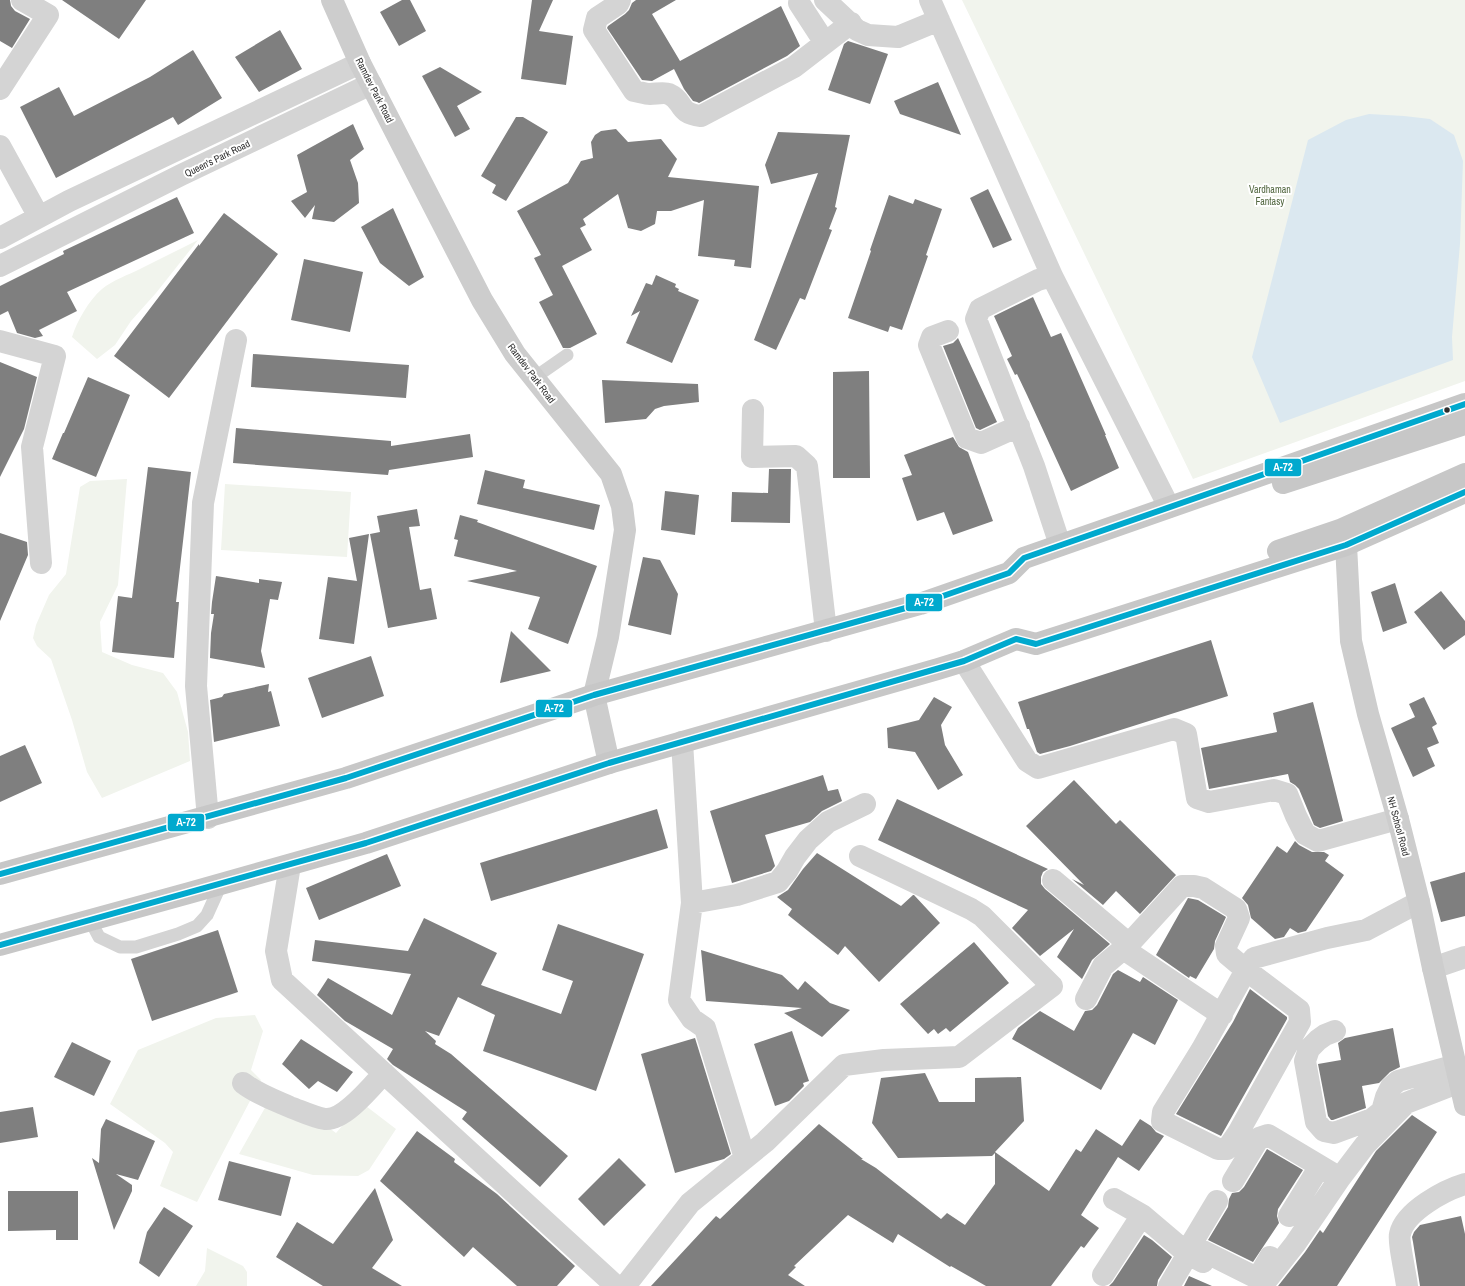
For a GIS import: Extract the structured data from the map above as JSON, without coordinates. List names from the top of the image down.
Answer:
{
  "streets": {
    "street": ["Ramdev Park Road", "Queen's Park Road", "NH School Road"]
  },
  "crossings": [
    ["Ramdev Park Road", "Queen's Park Road"]
  ],
  "parks": ["Vardhaman Fantasy"],
  "lines": ["transit line A-72"]
}
